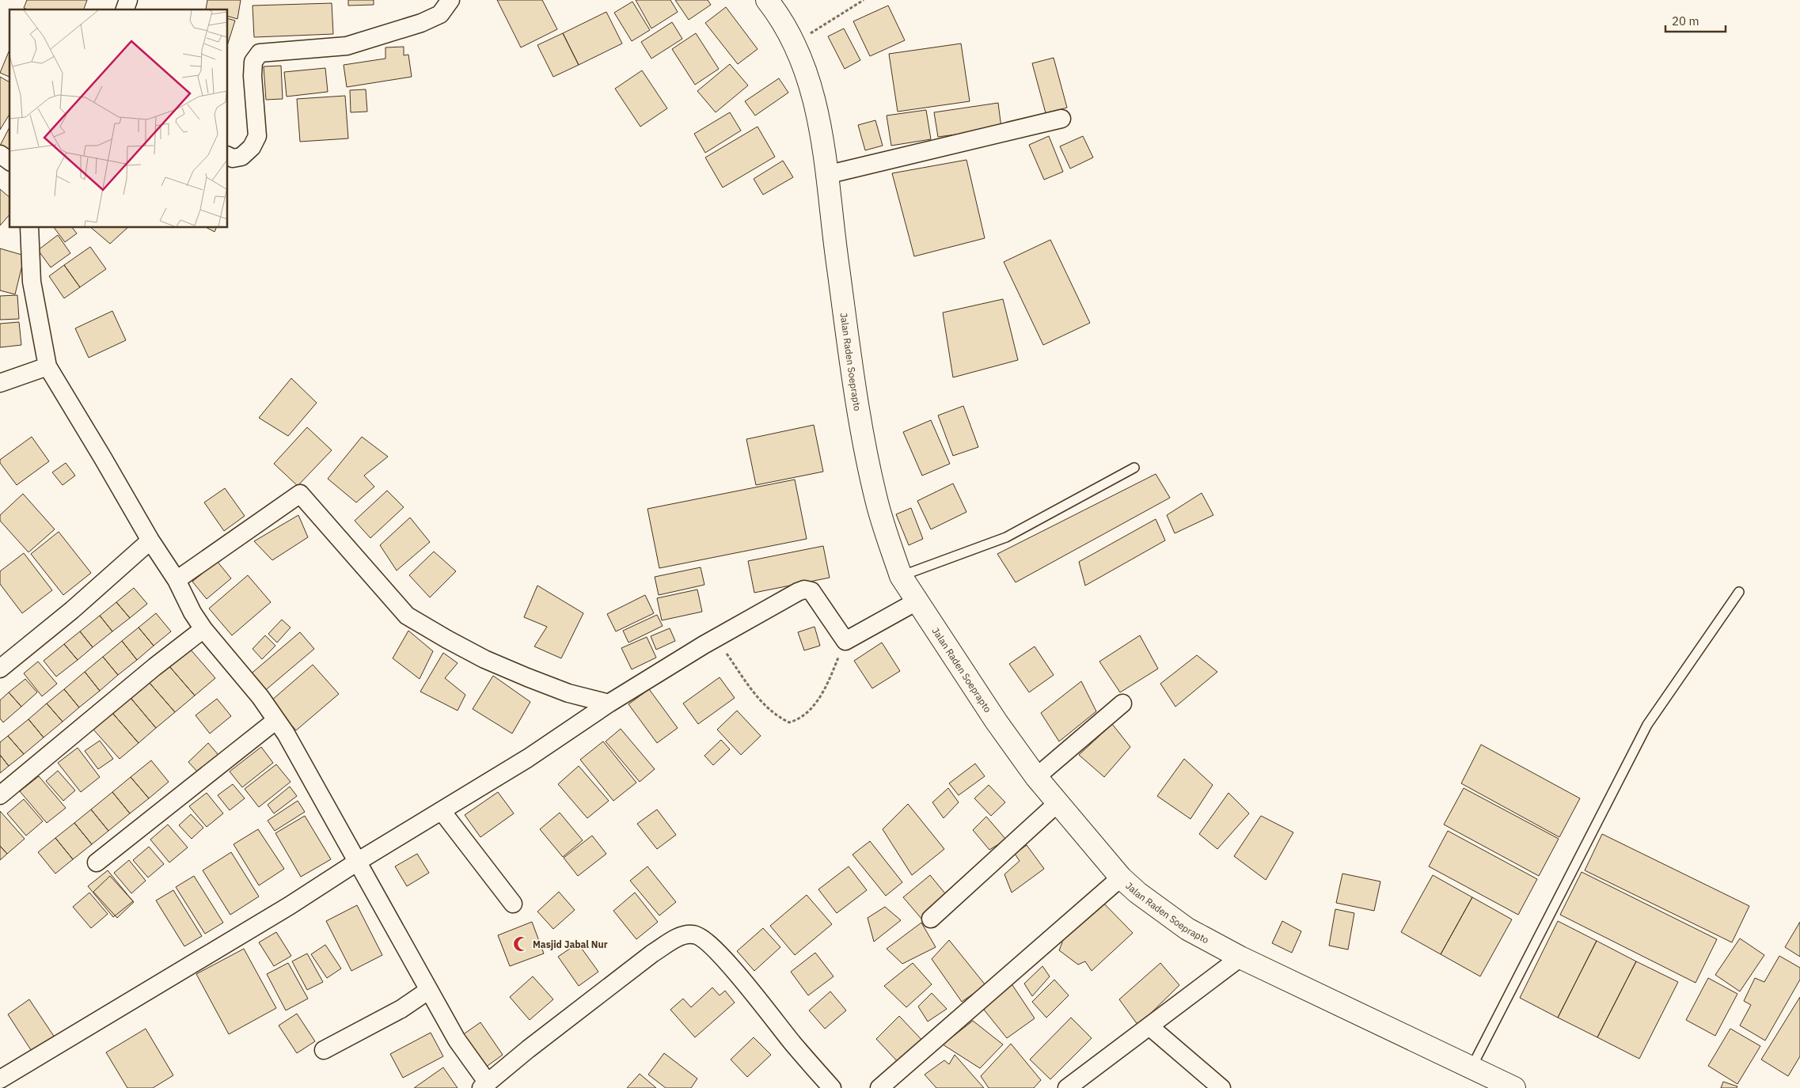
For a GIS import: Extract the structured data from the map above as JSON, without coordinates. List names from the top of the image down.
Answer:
{
  "streets": {
    "highway": ["Jalan Raden Soeprapto"]
  },
  "places": {
    "mosque": ["Masjid Jabal Nur"]
  },
  "scale_bar": "20 m"
}
